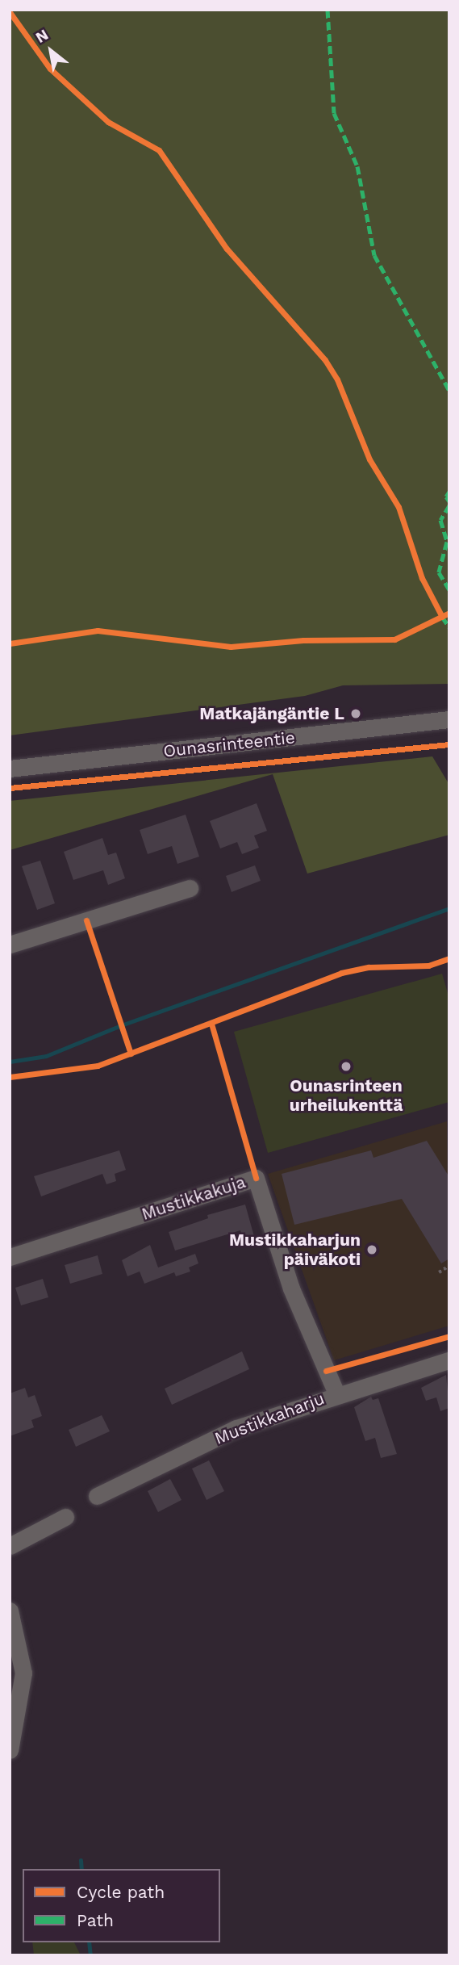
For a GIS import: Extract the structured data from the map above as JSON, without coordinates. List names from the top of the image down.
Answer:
{
  "streets": {
    "street": ["Ounasrinteentie", "Mustikkakuja", "Mustikkaharju"]
  },
  "crossings": [
    ["Mustikkakuja", "Mustikkaharju"]
  ],
  "places": ["Matkajängäntie L", "Ounasrinteen urheilukenttä", "Mustikkaharjun päiväkoti"],
  "legend": ["Cycle path", "Path"],
  "north": "top left"
}
